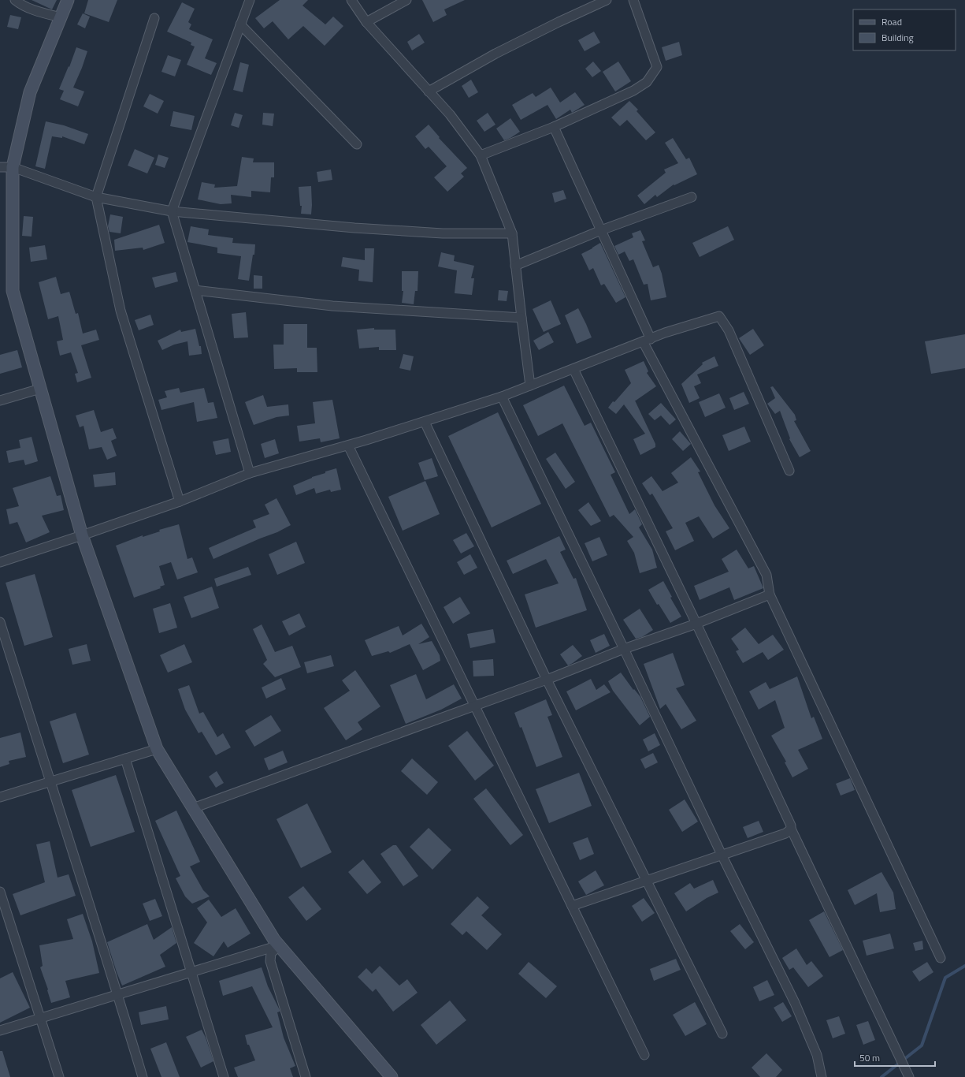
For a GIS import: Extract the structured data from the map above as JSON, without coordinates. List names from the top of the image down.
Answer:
{
  "legend": ["Road", "Building"],
  "scale_bar": "50 m"
}
